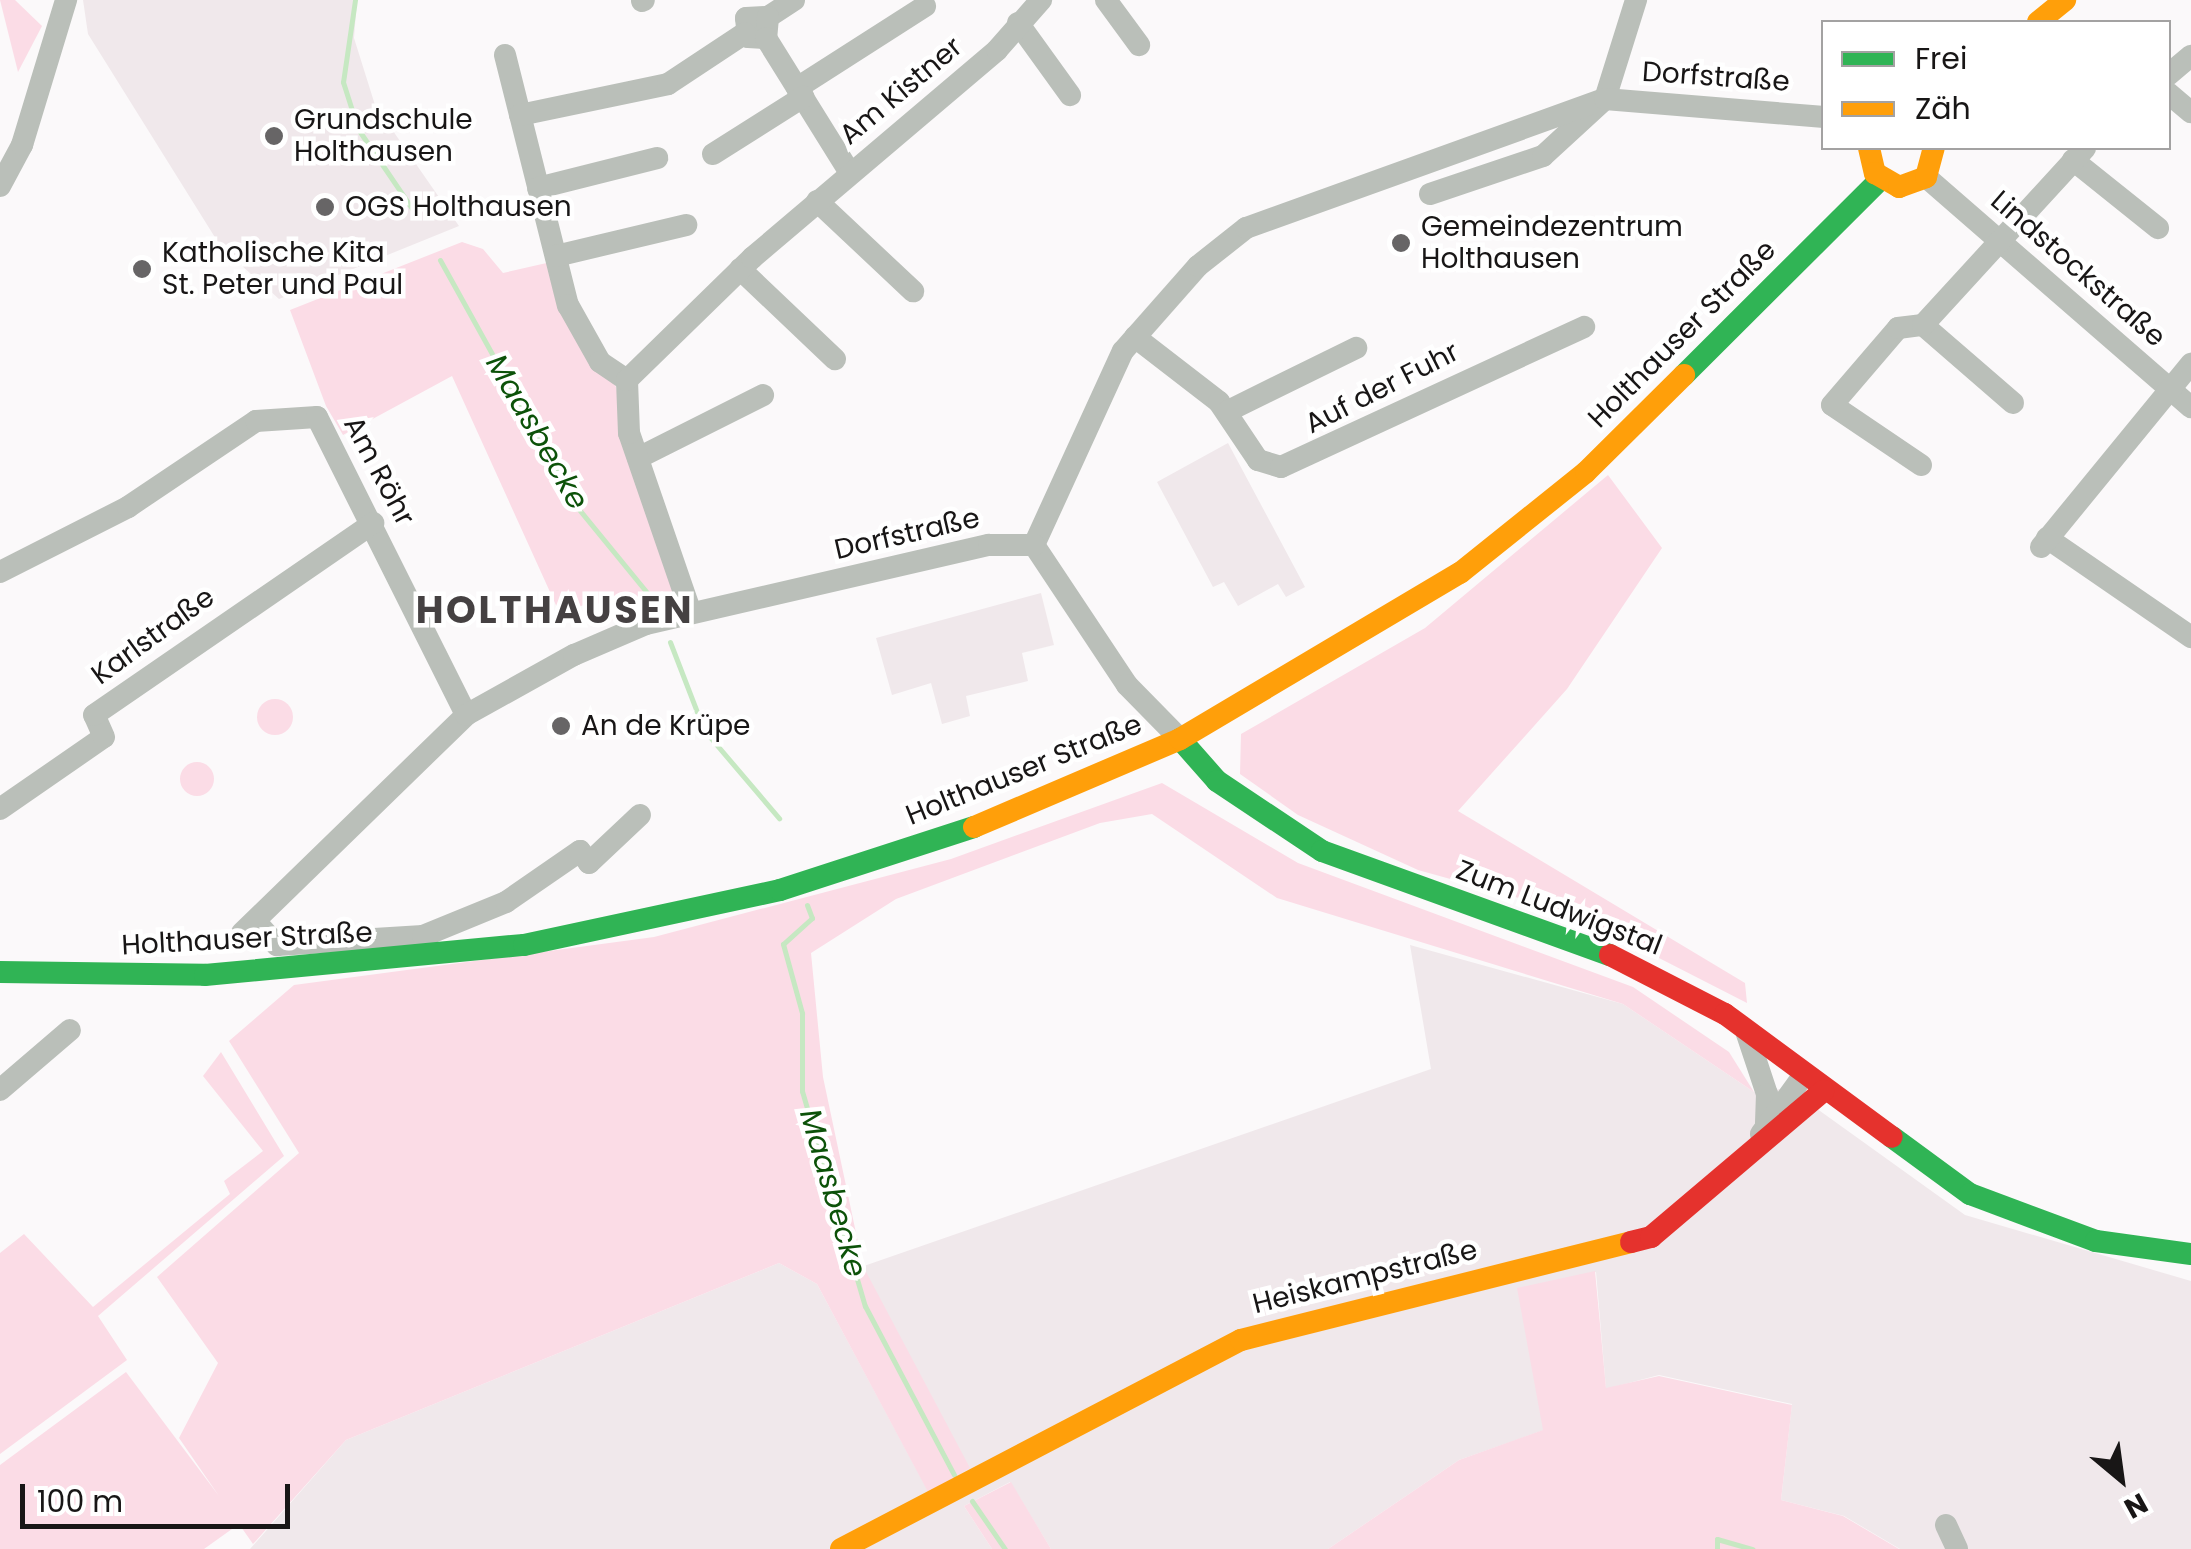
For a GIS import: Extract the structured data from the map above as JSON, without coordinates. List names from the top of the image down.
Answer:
{
  "streets": {
    "street": [
      "Dorfstraße",
      "Am Kistner",
      "Lindstockstraße",
      "Holthauser Straße",
      "Auf der Fuhr",
      "Am Röhr",
      "Karlstraße",
      "Zum Ludwigstal",
      "Heiskampstraße"
    ]
  },
  "crossings": [
    ["Dorfstraße", "Auf der Fuhr"],
    ["Dorfstraße", "Am Röhr"],
    ["Dorfstraße", "Zum Ludwigstal"],
    ["Holthauser Straße", "Zum Ludwigstal"],
    ["Am Röhr", "Karlstraße"],
    ["Zum Ludwigstal", "Heiskampstraße"]
  ],
  "districts": ["HOLTHAUSEN"],
  "water": ["Maasbecke"],
  "places": [
    "Grundschule Holthausen",
    "OGS Holthausen",
    "Gemeindezentrum Holthausen",
    "Katholische Kita St. Peter und Paul",
    "An de Krüpe"
  ],
  "legend": ["Frei", "Zäh"],
  "scale_bar": "100 m",
  "north": "bottom right"
}
